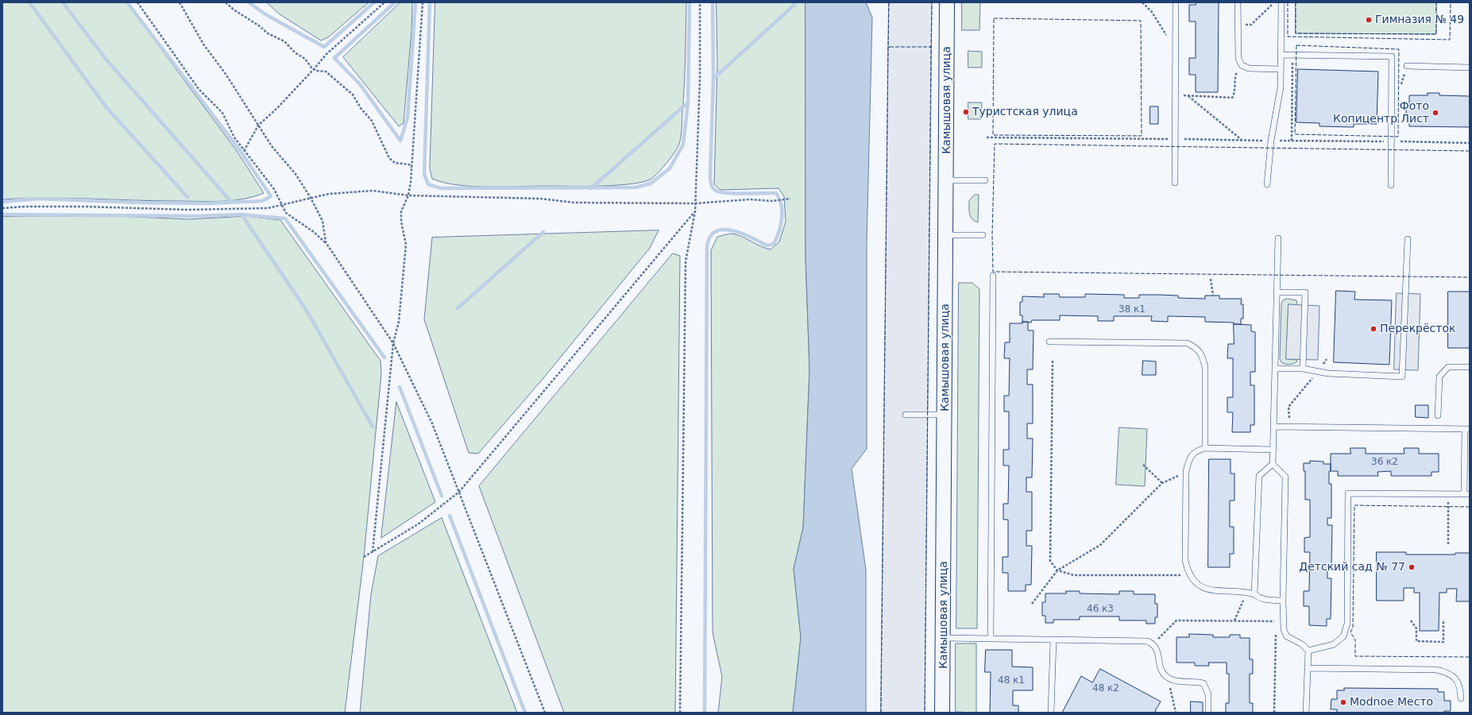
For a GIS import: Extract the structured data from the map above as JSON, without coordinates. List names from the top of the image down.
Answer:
{
  "streets": {
    "street": ["Камышовая улица"]
  },
  "places": [
    "Гимназия № 49",
    "Туристская улица",
    "Фото Копицентр Лист",
    "Перекрёсток",
    "Детский сад № 77",
    "Modnoe Место"
  ],
  "house_numbers": [
    "38 к1",
    "36 к2",
    "46 к3",
    "48 к1",
    "48 к2"
  ]
}
